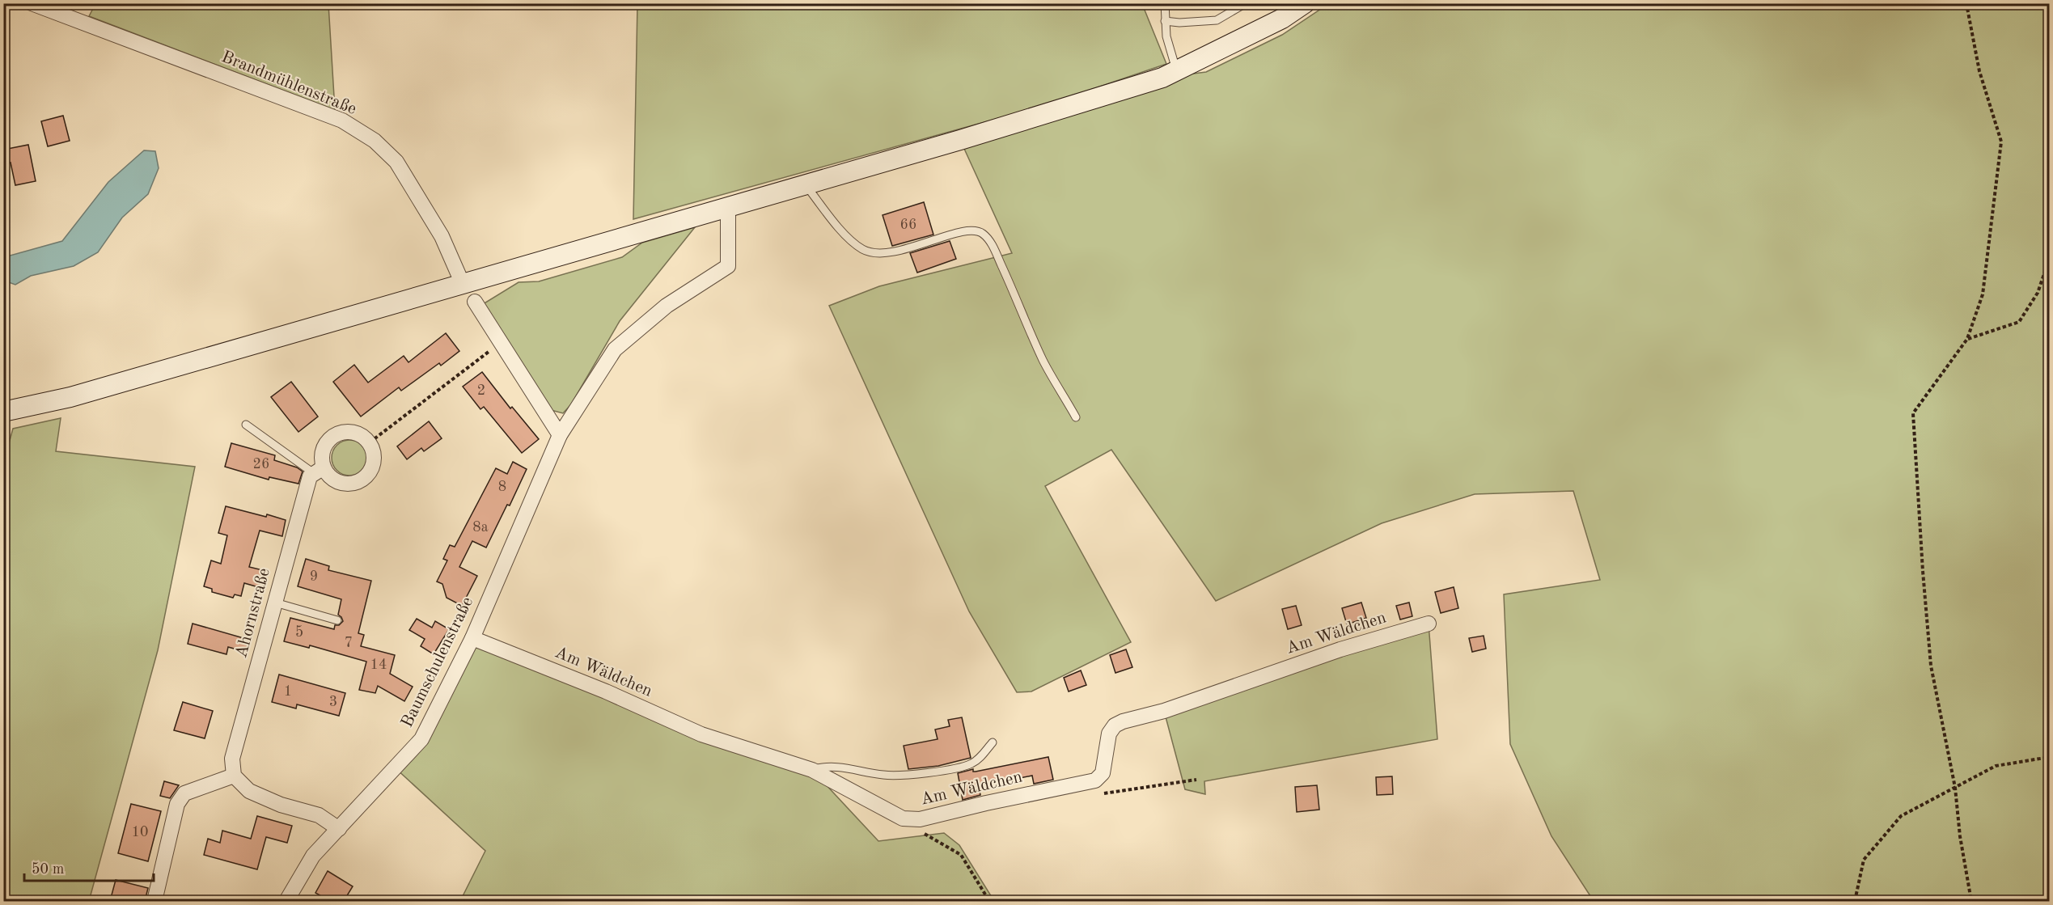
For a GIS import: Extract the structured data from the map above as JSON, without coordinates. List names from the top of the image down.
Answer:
{
  "streets": {
    "street": [
      "Brandmühlenstraße",
      "Ahornstraße",
      "Am Wäldchen",
      "Baumschulenstraße"
    ]
  },
  "crossings": [
    ["Am Wäldchen", "Baumschulenstraße"]
  ],
  "house_numbers": [
    "66",
    "2",
    "26",
    "8",
    "8a",
    "9",
    "5",
    "7",
    "14",
    "1",
    "3",
    "10"
  ],
  "scale_bar": "50 m"
}
